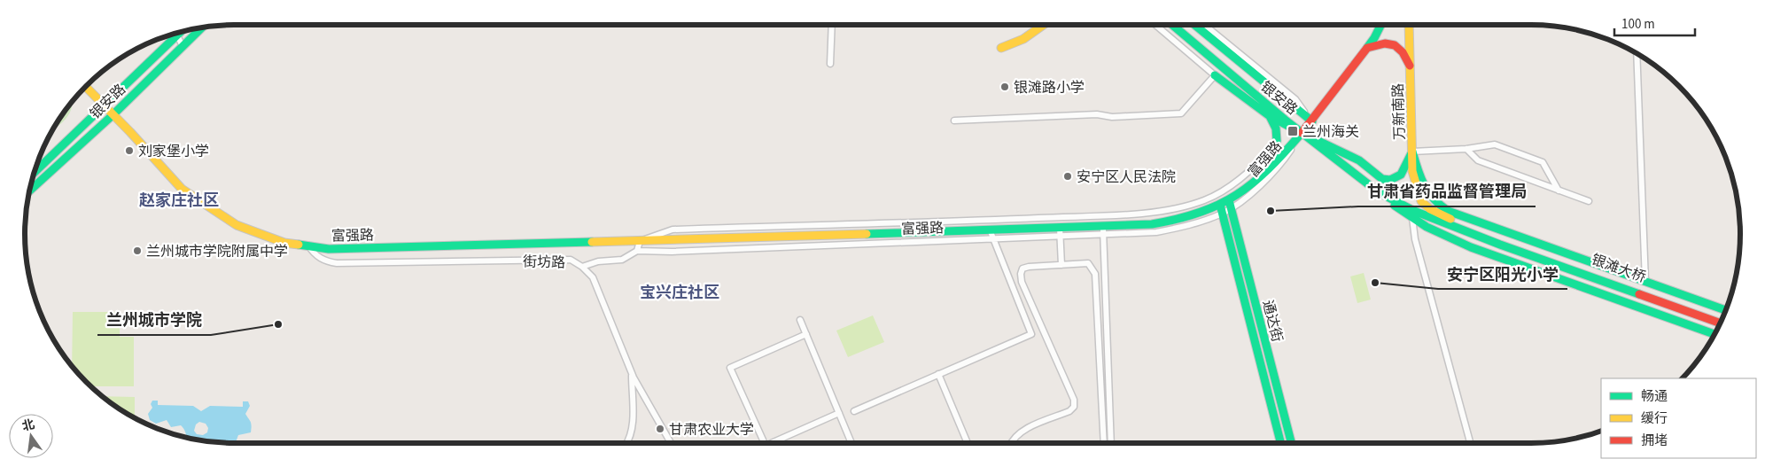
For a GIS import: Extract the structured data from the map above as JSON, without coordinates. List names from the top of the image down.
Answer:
{
  "streets": {
    "main road": [
      "银安路",
      "万新南路",
      "富强路",
      "银滩大桥",
      "通达街"
    ],
    "street": ["街坊路"]
  },
  "crossings": [
    ["银安路", "万新南路"],
    ["银安路", "富强路"],
    ["银安路", "银滩大桥"],
    ["万新南路", "银滩大桥"],
    ["富强路", "街坊路"],
    ["富强路", "通达街"]
  ],
  "districts": ["赵家庄社区", "宝兴庄社区"],
  "places": {
    "other": [
      "银滩路小学",
      "刘家堡小学",
      "安宁区人民法院",
      "甘肃省药品监督管理局",
      "兰州城市学院附属中学",
      "安宁区阳光小学",
      "兰州城市学院",
      "甘肃农业大学"
    ],
    "transit": ["兰州海关"]
  },
  "legend": ["畅通", "缓行", "拥堵"],
  "scale_bar": "100 m",
  "north": "top"
}
